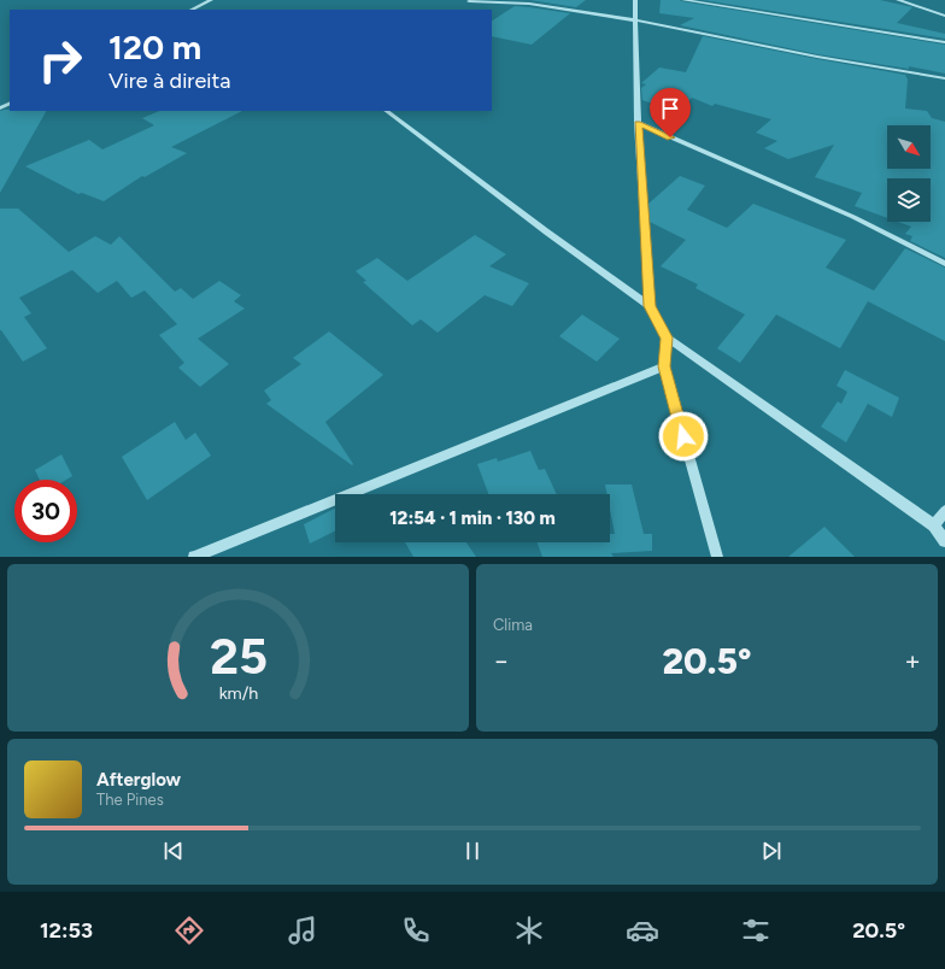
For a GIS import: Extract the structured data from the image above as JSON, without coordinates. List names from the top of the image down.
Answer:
{
  "north": "bottom right",
  "page": {
    "turn": ["120 m", "Vire à direita"],
    "limit": "30",
    "trip": "12:54 · 1 min · 130 m",
    "tile": "Clima",
    "heat": ["−", "20.5°", "+"],
    "song": ["Afterglow", "The Pines"],
    "tabs": ["12:53", "20.5°"],
    "gauge": ["25", "km/h"]
  }
}
